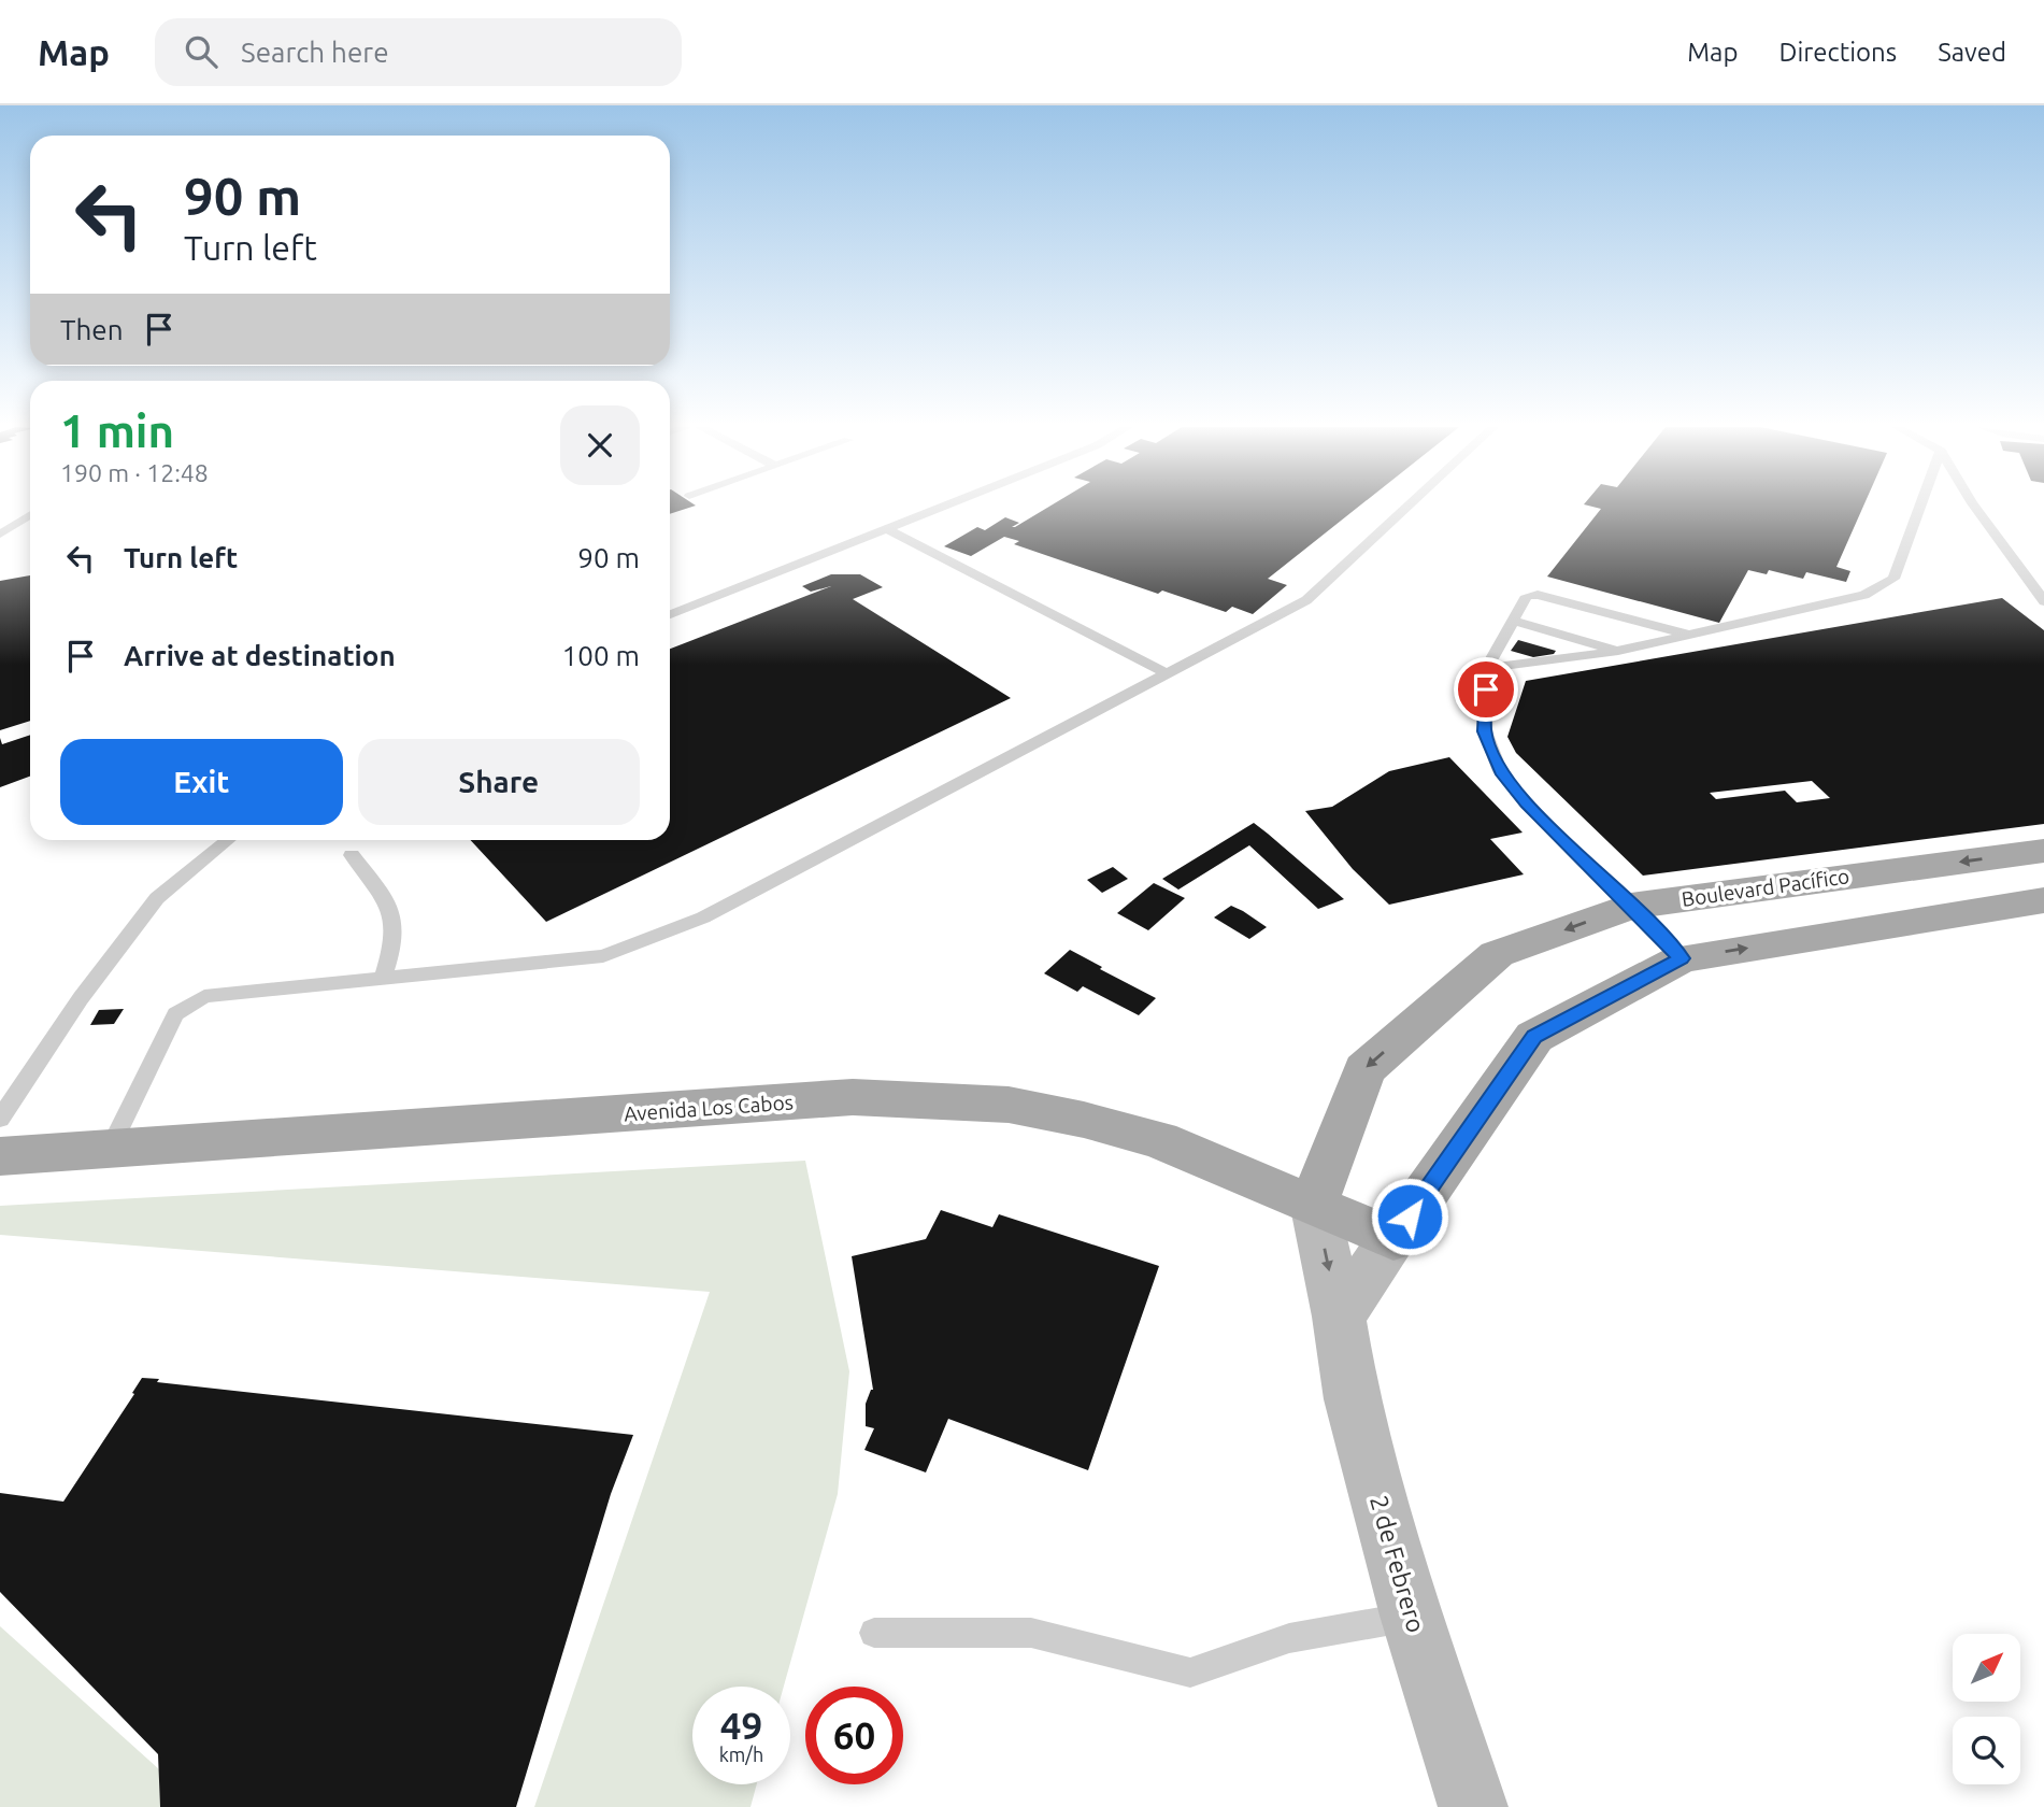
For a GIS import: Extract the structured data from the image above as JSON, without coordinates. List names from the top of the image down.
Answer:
{
  "streets": {
    "main road": ["Boulevard Pacífico", "Avenida Los Cabos", "2 de Febrero"]
  },
  "crossings": [
    ["Boulevard Pacífico", "Avenida Los Cabos"],
    ["Boulevard Pacífico", "2 de Febrero"],
    ["Avenida Los Cabos", "2 de Febrero"]
  ],
  "north": "top right",
  "page": {
    "header": "Map",
    "search": "Search here",
    "nav": ["Map", "Directions", "Saved"],
    "turn": ["90 m", "Turn left"],
    "then": "Then",
    "heading": ["1 min", "190 m · 12:48"],
    "list": [
      {
        "name": "Turn left",
        "value": "90 m"
      },
      {
        "name": "Arrive at destination",
        "value": "100 m"
      }
    ],
    "buttons": ["Exit", "Share"],
    "speed": "49 km/h",
    "limit": "60"
  }
}
